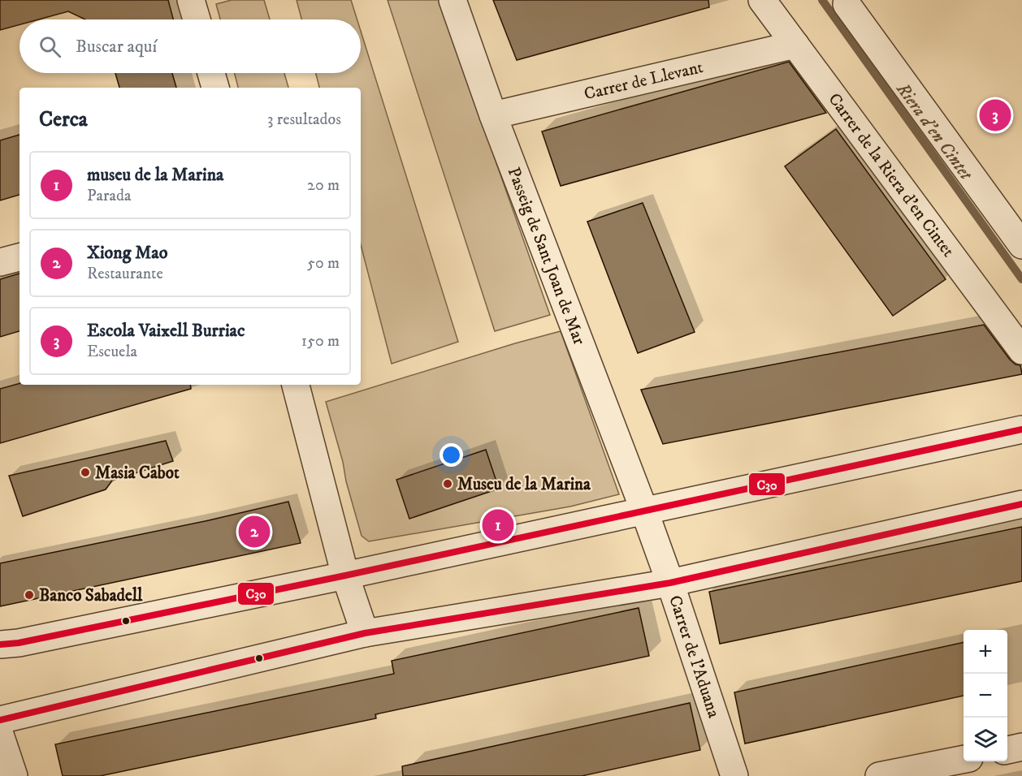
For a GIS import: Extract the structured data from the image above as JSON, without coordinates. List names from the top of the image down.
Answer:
{
  "streets": {
    "street": [
      "Carrer de Llevant",
      "Carrer de la Riera d'en Cintet",
      "Passeig de Sant Joan de Mar",
      "Carrer de l'Aduana"
    ]
  },
  "crossings": [
    ["Carrer de Llevant", "Carrer de la Riera d'en Cintet"],
    ["Carrer de Llevant", "Passeig de Sant Joan de Mar"],
    ["Passeig de Sant Joan de Mar", "Carrer de l'Aduana"]
  ],
  "water": ["Riera d'en Cintet"],
  "places": ["Masia Cabot", "Museu de la Marina", "Banco Sabadell"],
  "lines": ["transit line C30"],
  "page": {
    "search": "Buscar aquí",
    "heading": ["Cerca", "3 resultados"],
    "pins": ["3", "1", "2"],
    "list": [
      {
        "mark": "1",
        "name": "museu de la Marina",
        "note": "Parada",
        "value": "20 m"
      },
      {
        "mark": "2",
        "name": "Xiong Mao",
        "note": "Restaurante",
        "value": "50 m"
      },
      {
        "mark": "3",
        "name": "Escola Vaixell Burriac",
        "note": "Escuela",
        "value": "150 m"
      }
    ],
    "map_buttons": ["+", "−"]
  }
}
